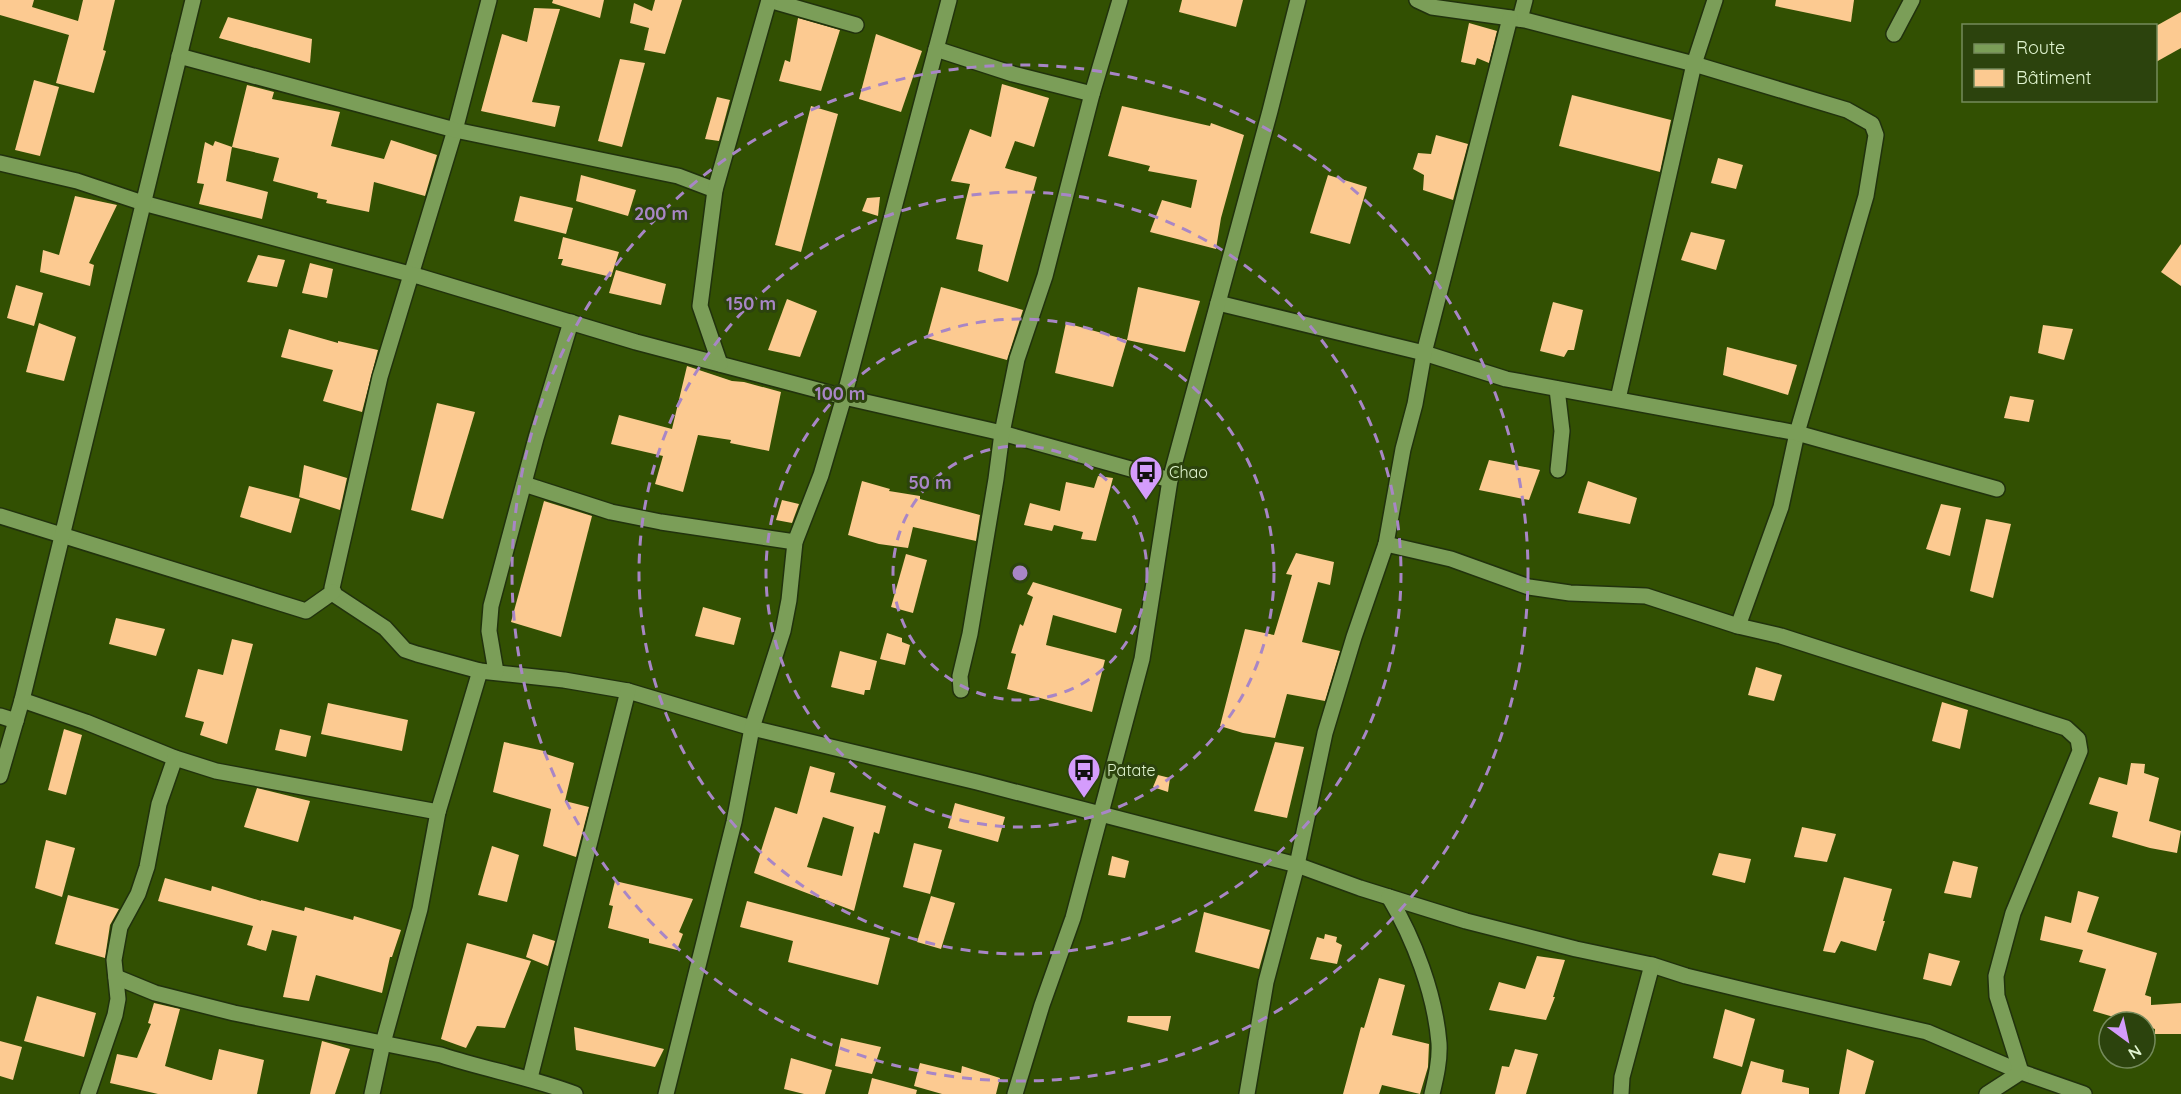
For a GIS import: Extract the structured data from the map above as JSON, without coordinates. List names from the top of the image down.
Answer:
{
  "places": {
    "bus stop": ["Chao", "Patate"]
  },
  "legend": ["Route", "Bâtiment"],
  "north": "bottom right",
  "rings": [
    "200 m",
    "150 m",
    "100 m",
    "50 m"
  ]
}
